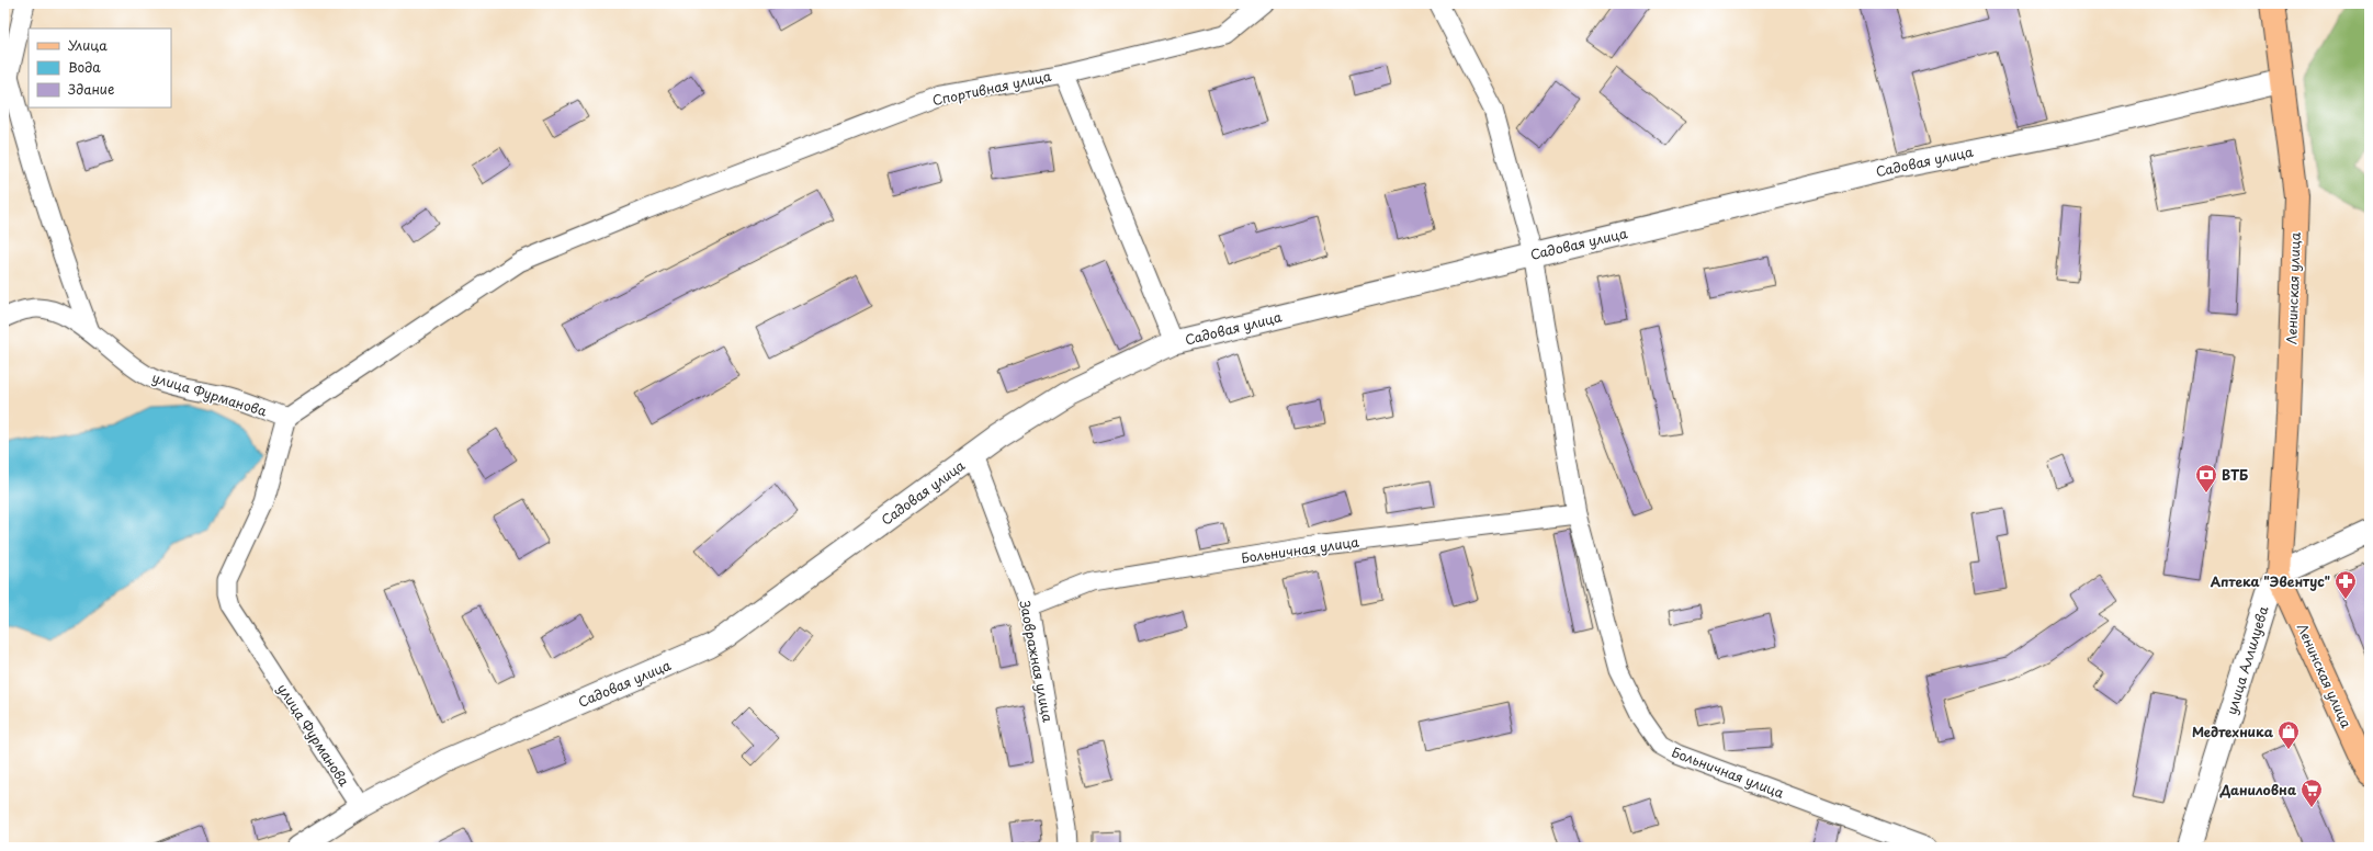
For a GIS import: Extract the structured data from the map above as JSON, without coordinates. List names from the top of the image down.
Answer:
{
  "streets": {
    "main road": ["Ленинская улица"],
    "street": [
      "Спортивная улица",
      "Садовая улица",
      "улица Фурманова",
      "Больничная улица",
      "улица Аллилуева",
      "Заовражная улица"
    ]
  },
  "crossings": [
    ["Спортивная улица", "улица Фурманова"],
    ["Садовая улица", "Ленинская улица"],
    ["Садовая улица", "улица Фурманова"],
    ["Садовая улица", "Больничная улица"],
    ["Садовая улица", "Заовражная улица"],
    ["Ленинская улица", "улица Аллилуева"],
    ["Больничная улица", "Заовражная улица"]
  ],
  "places": {
    "bank": ["ВТБ"],
    "pharmacy": ["Аптека \"Эвентус\""],
    "shop": ["Медтехника"],
    "supermarket": ["Даниловна"]
  },
  "legend": ["Улица", "Вода", "Здание"]
}
